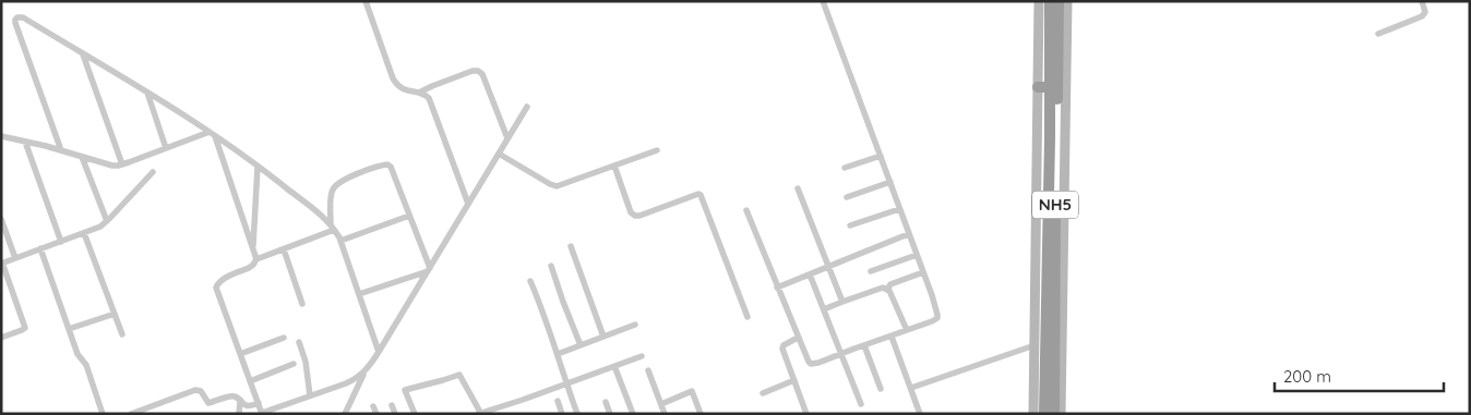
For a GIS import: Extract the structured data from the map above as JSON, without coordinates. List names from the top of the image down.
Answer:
{
  "streets": {
    "highway": ["NH5"]
  },
  "scale_bar": "200 m"
}
